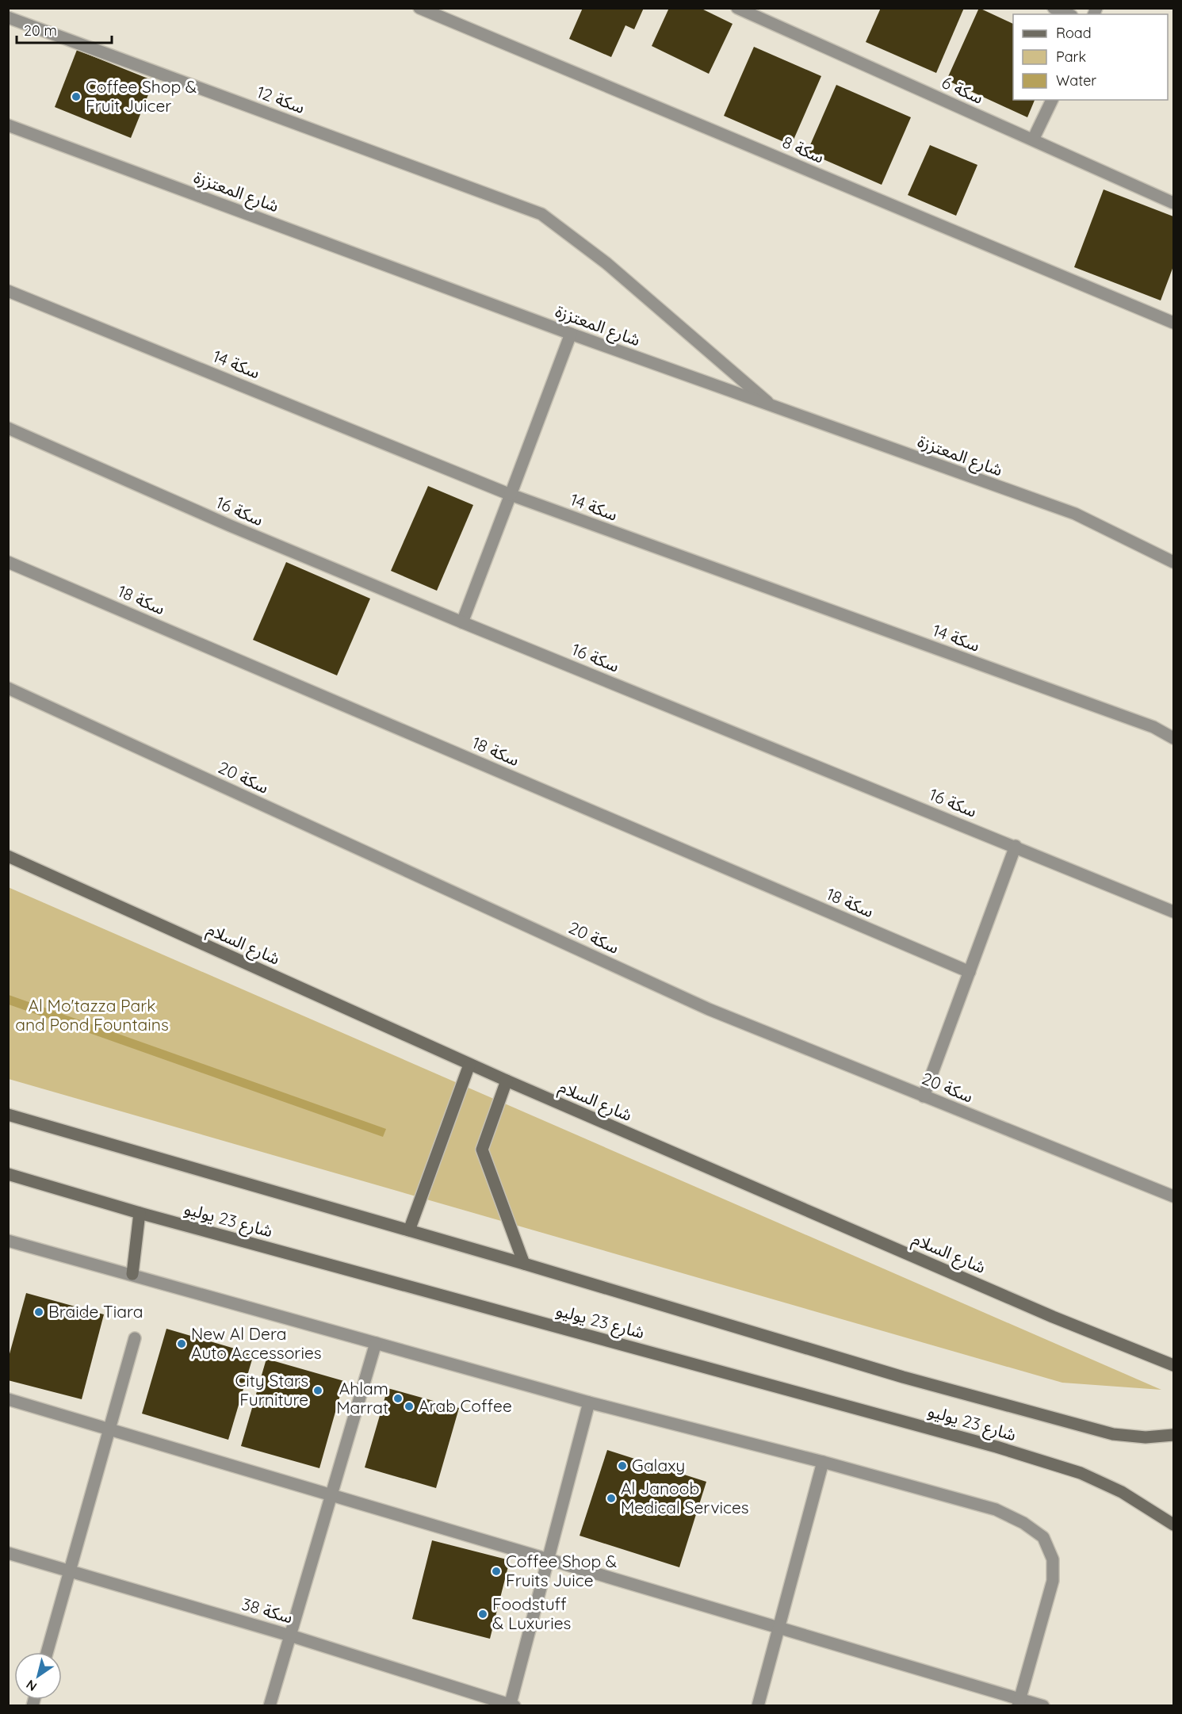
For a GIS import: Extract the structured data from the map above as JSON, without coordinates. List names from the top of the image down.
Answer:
{
  "streets": {
    "main road": ["شارع السلام", "شارع 23 يوليو"],
    "street": [
      "سكة 6",
      "سكة 12",
      "سكة 8",
      "شارع المعتززة",
      "سكة 14",
      "سكة 16",
      "سكة 18",
      "سكة 20",
      "سكة 38"
    ]
  },
  "crossings": [
    ["سكة 12", "شارع المعتززة"]
  ],
  "parks": ["Al Mo'tazza Park and Pond Fountains"],
  "places": [
    "Coffee Shop & Fruit Juicer",
    "Braide Tiara",
    "New Al Dera Auto Accessories",
    "City Stars Furniture",
    "Ahlam Marrat",
    "Arab Coffee",
    "Galaxy",
    "Al Janoob Medical Services",
    "Coffee Shop & Fruits Juice",
    "Foodstuff & Luxuries"
  ],
  "legend": ["Road", "Park", "Water"],
  "scale_bar": "20 m",
  "north": "bottom left"
}
